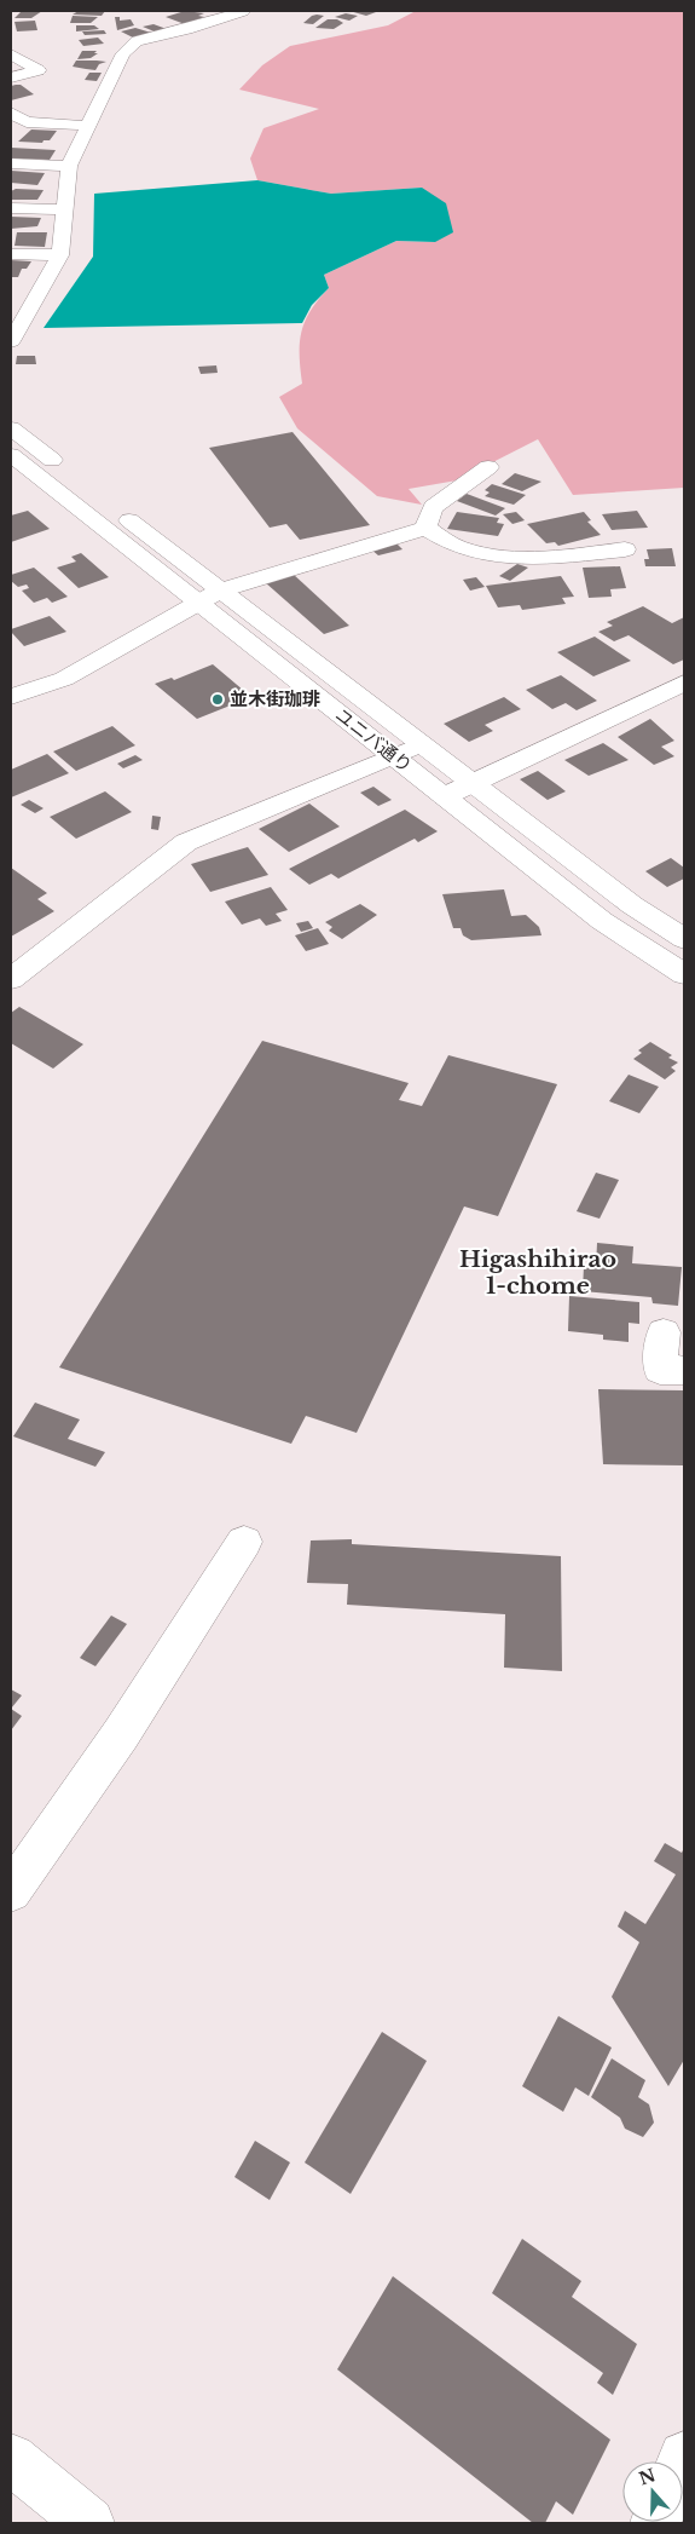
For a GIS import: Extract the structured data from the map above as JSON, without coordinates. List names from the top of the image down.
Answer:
{
  "streets": {
    "street": ["ユニバ通り"]
  },
  "districts": ["Higashihirao 1-chome"],
  "places": ["並木街珈琲"],
  "north": "top"
}
